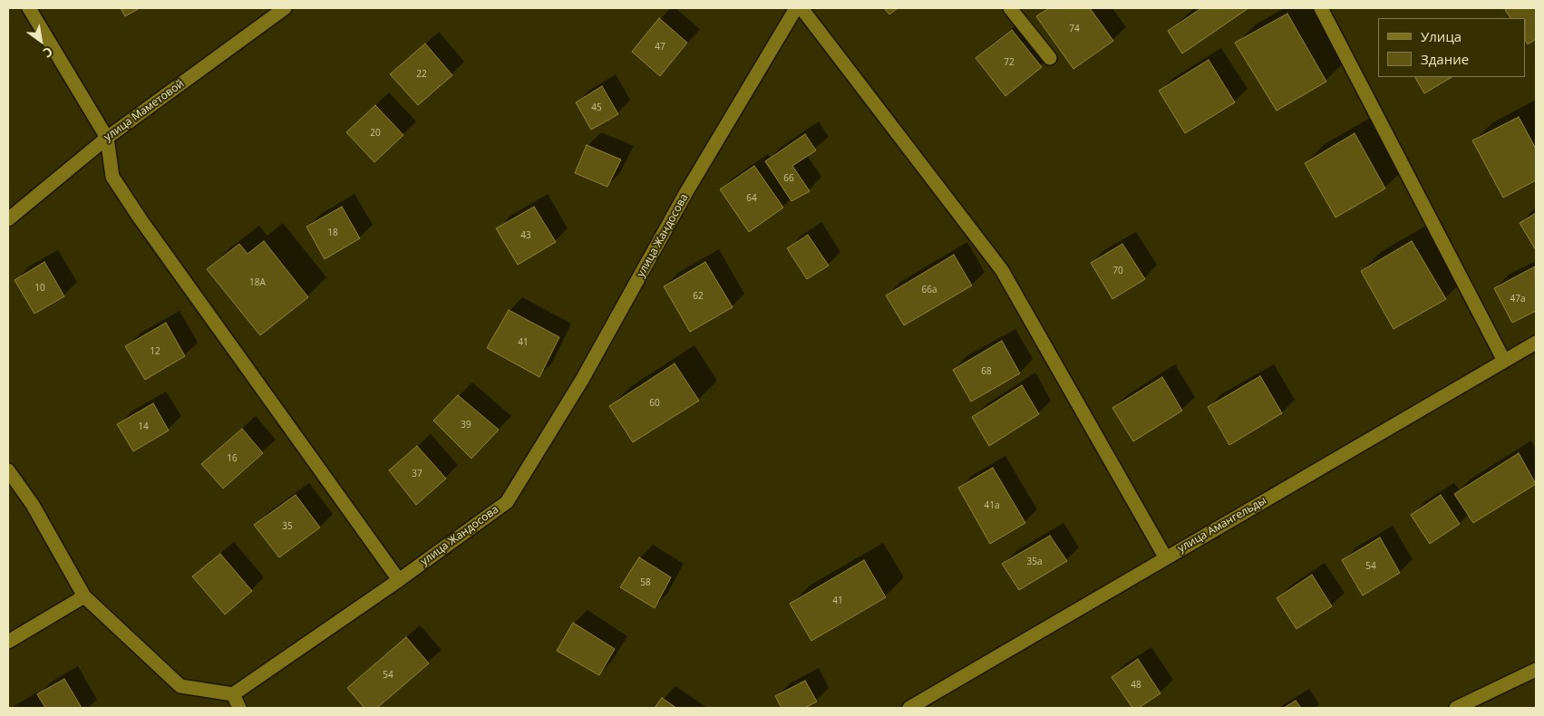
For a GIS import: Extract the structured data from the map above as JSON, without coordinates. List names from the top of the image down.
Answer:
{
  "streets": {
    "street": ["улица Маметовой", "улица Жандосова", "улица Амангельды"]
  },
  "house_numbers": [
    "74",
    "47",
    "72",
    "22",
    "45",
    "20",
    "66",
    "64",
    "18",
    "43",
    "70",
    "18A",
    "10",
    "66а",
    "62",
    "47а",
    "41",
    "12",
    "68",
    "60",
    "39",
    "14",
    "16",
    "37",
    "41а",
    "35",
    "35а",
    "54",
    "58",
    "41",
    "54",
    "48"
  ],
  "legend": ["Улица", "Здание"],
  "north": "bottom right"
}
